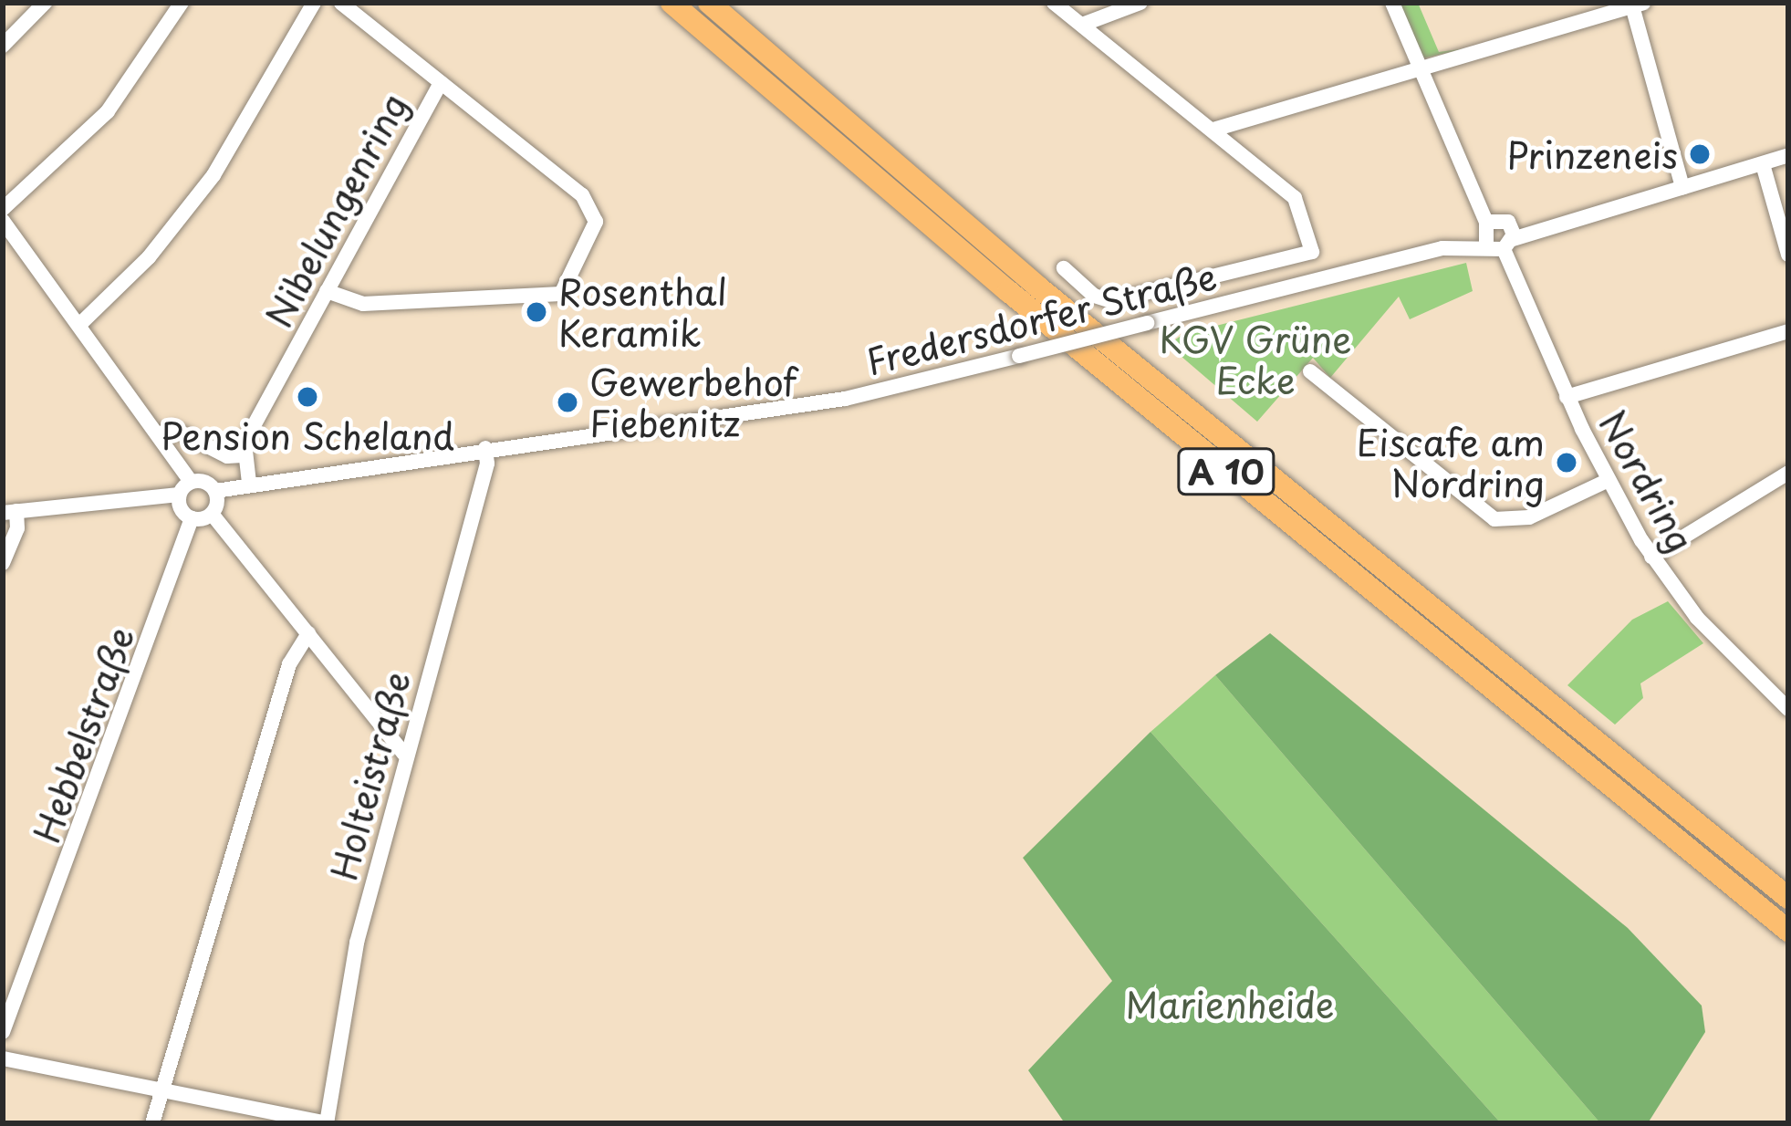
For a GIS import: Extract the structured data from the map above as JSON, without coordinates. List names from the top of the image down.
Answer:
{
  "streets": {
    "highway": ["A 10"],
    "street": [
      "Nibelungenring",
      "Fredersdorfer Straße",
      "Nordring",
      "Hebbelstraße",
      "Holteistraße"
    ]
  },
  "crossings": [
    ["Fredersdorfer Straße", "Holteistraße"]
  ],
  "parks": ["KGV Grüne Ecke", "Marienheide"],
  "places": [
    "Prinzeneis",
    "Rosenthal Keramik",
    "Pension Scheland",
    "Gewerbehof Fiebenitz",
    "Eiscafe am Nordring"
  ]
}
